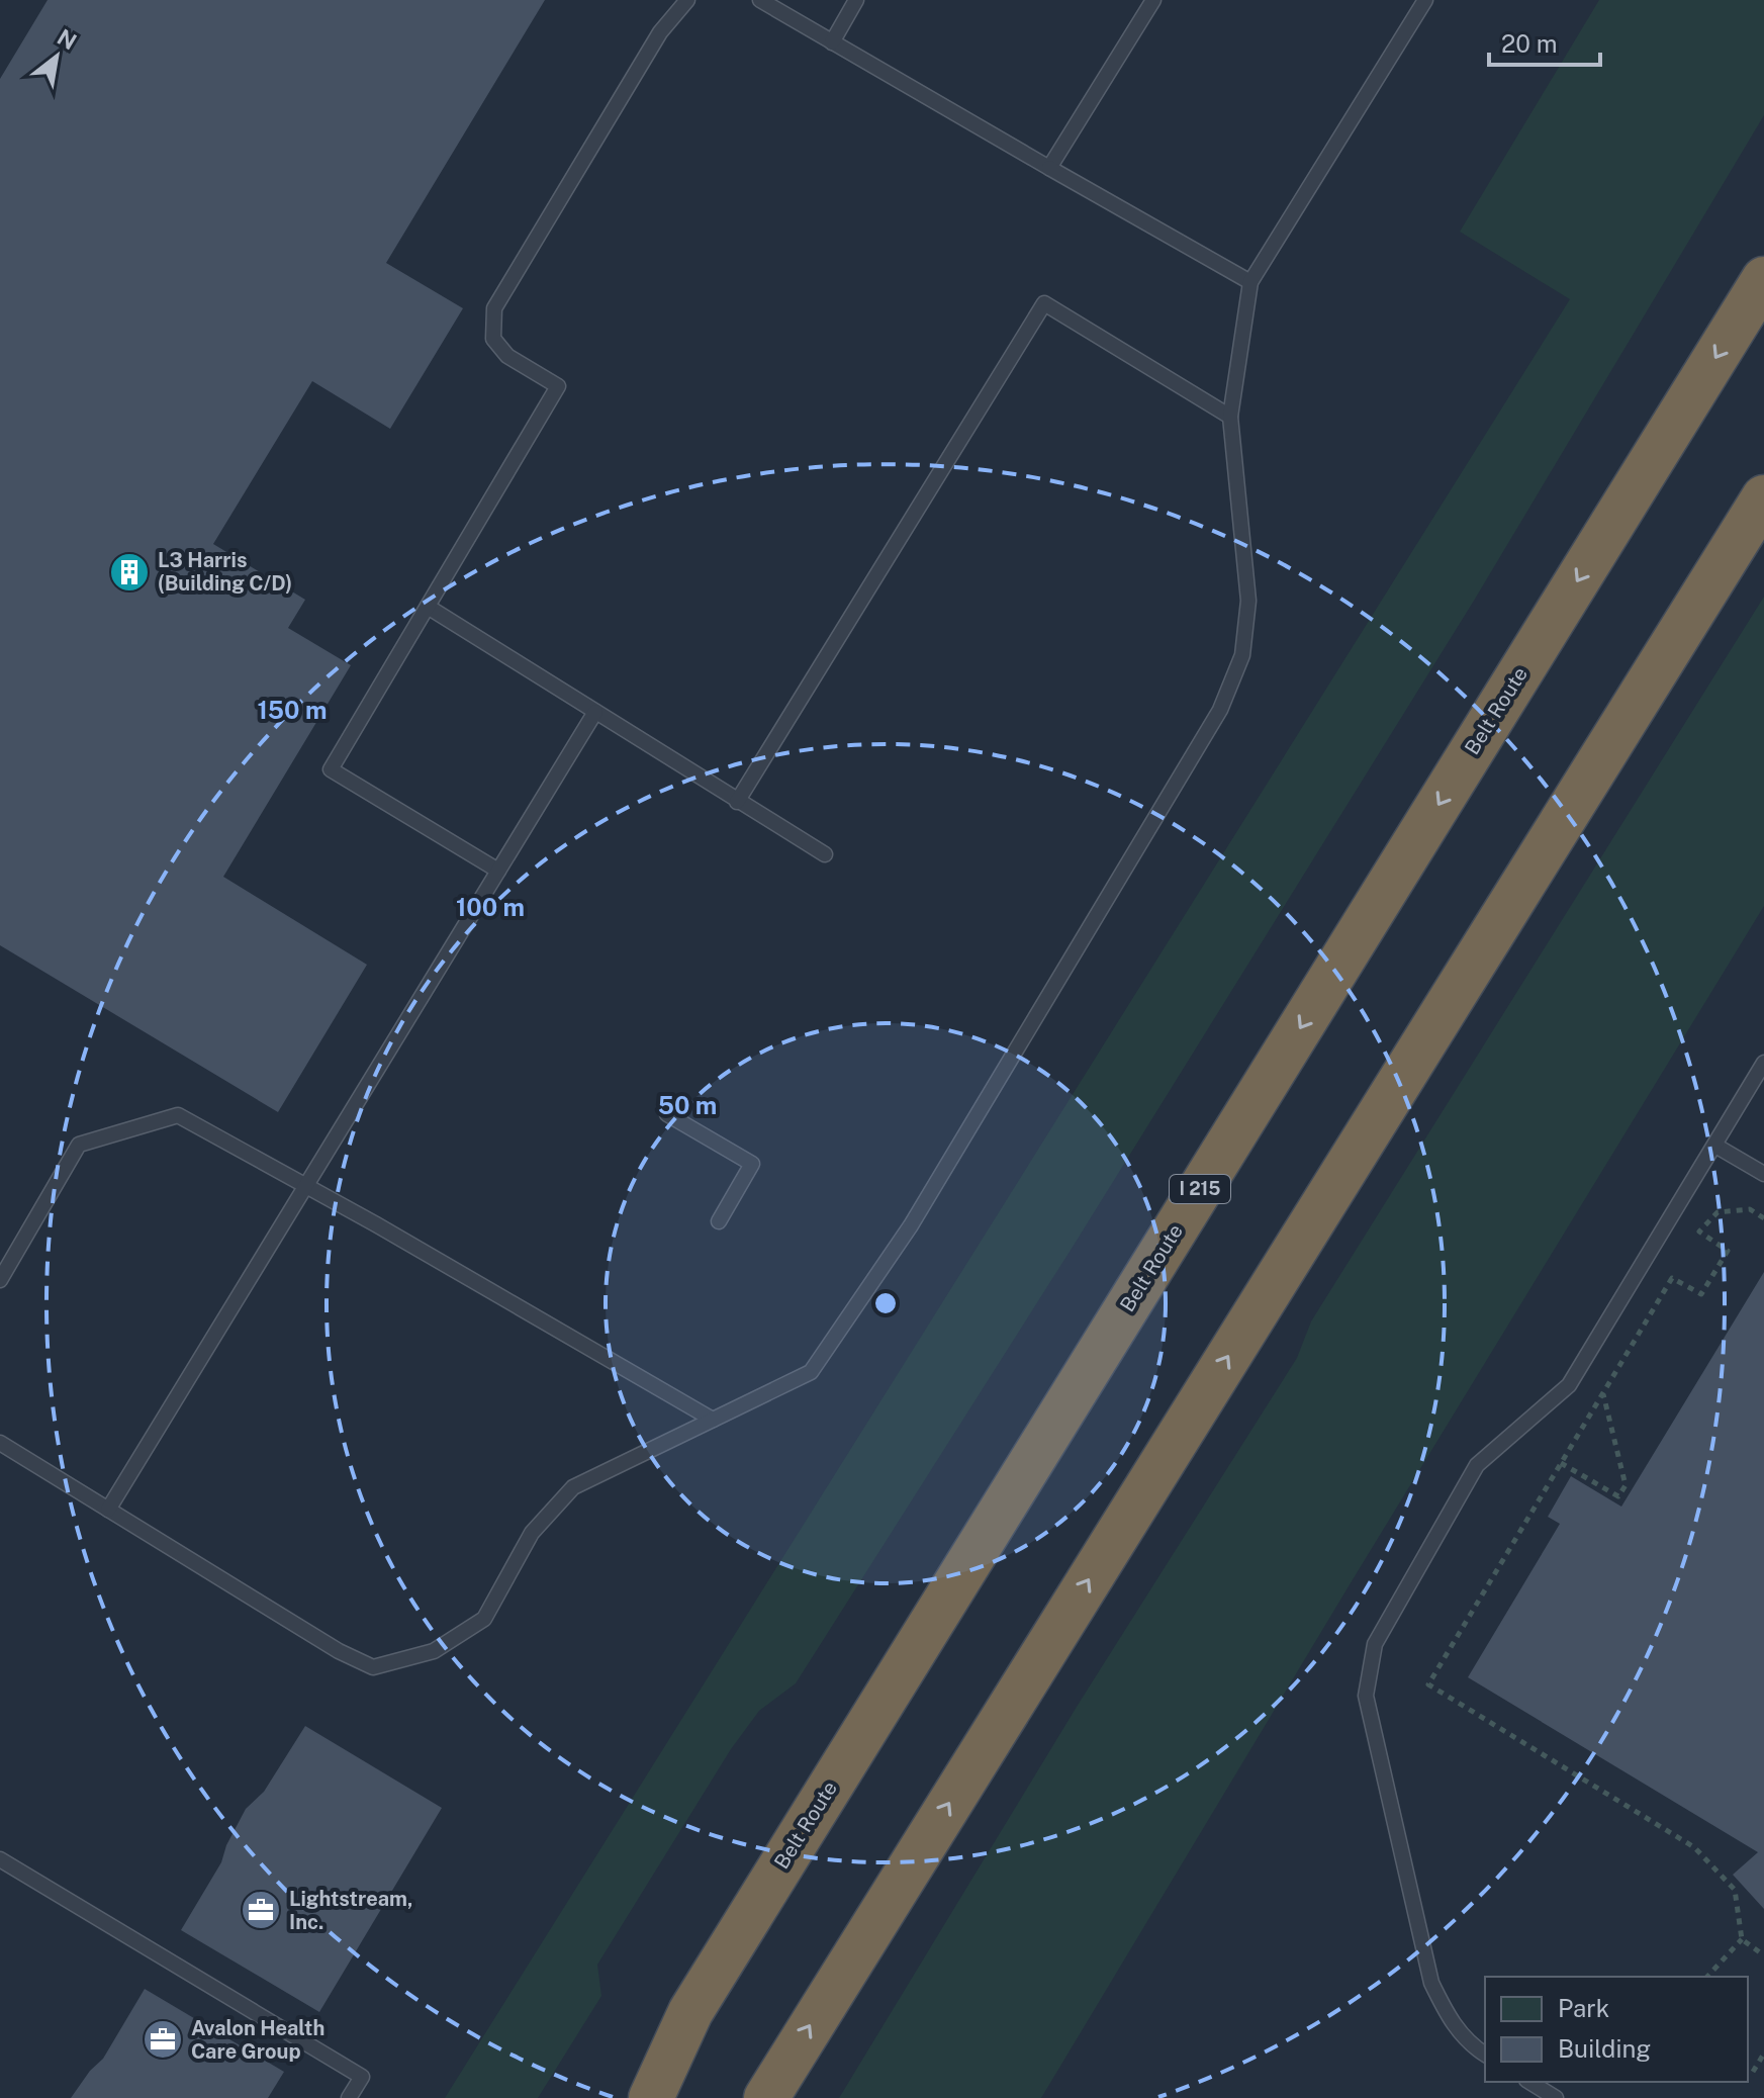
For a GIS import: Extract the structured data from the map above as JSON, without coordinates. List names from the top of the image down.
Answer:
{
  "streets": {
    "highway": ["Belt Route", "I 215"]
  },
  "places": {
    "building": ["L3 Harris (Building C/D)"],
    "office": ["Lightstream, Inc.", "Avalon Health Care Group"]
  },
  "legend": ["Park", "Building"],
  "scale_bar": "20 m",
  "north": "top right",
  "rings": ["150 m", "100 m", "50 m"]
}
